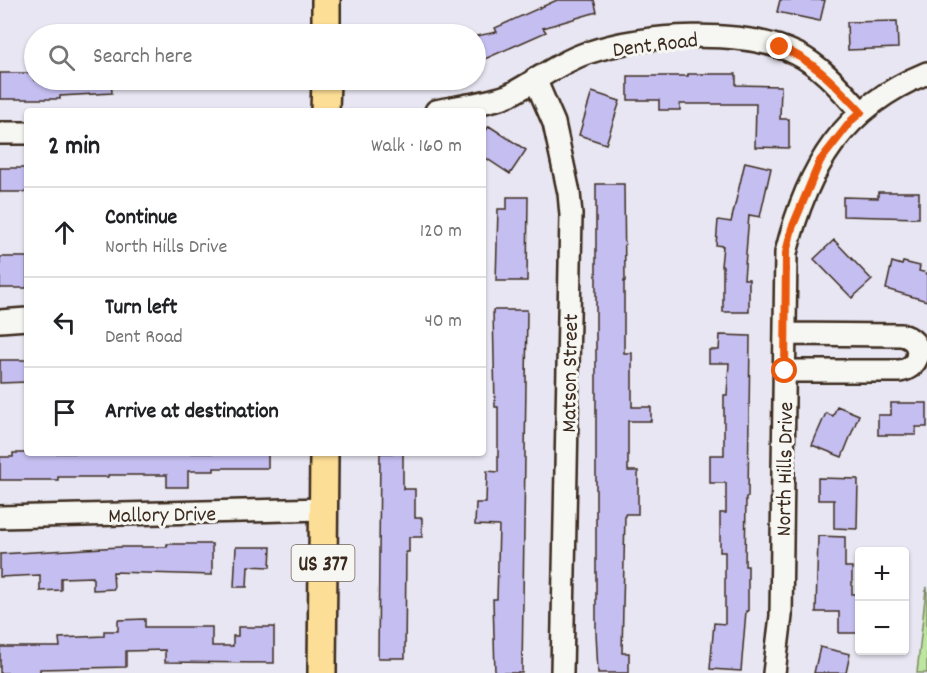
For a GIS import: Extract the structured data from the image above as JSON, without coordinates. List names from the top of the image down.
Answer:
{
  "streets": {
    "main road": ["US 377"],
    "street": [
      "Dent Road",
      "Matson Street",
      "North Hills Drive",
      "Mallory Drive"
    ]
  },
  "crossings": [
    ["Dent Road", "Matson Street"],
    ["Dent Road", "North Hills Drive"],
    ["Mallory Drive", "US 377"]
  ],
  "page": {
    "search": "Search here",
    "heading": ["2 min", "Walk · 160 m"],
    "list": [
      ["Continue", "North Hills Drive", "120 m"],
      ["Turn left", "Dent Road", "40 m"],
      "Arrive at destination"
    ],
    "map_buttons": ["+", "−"]
  }
}
